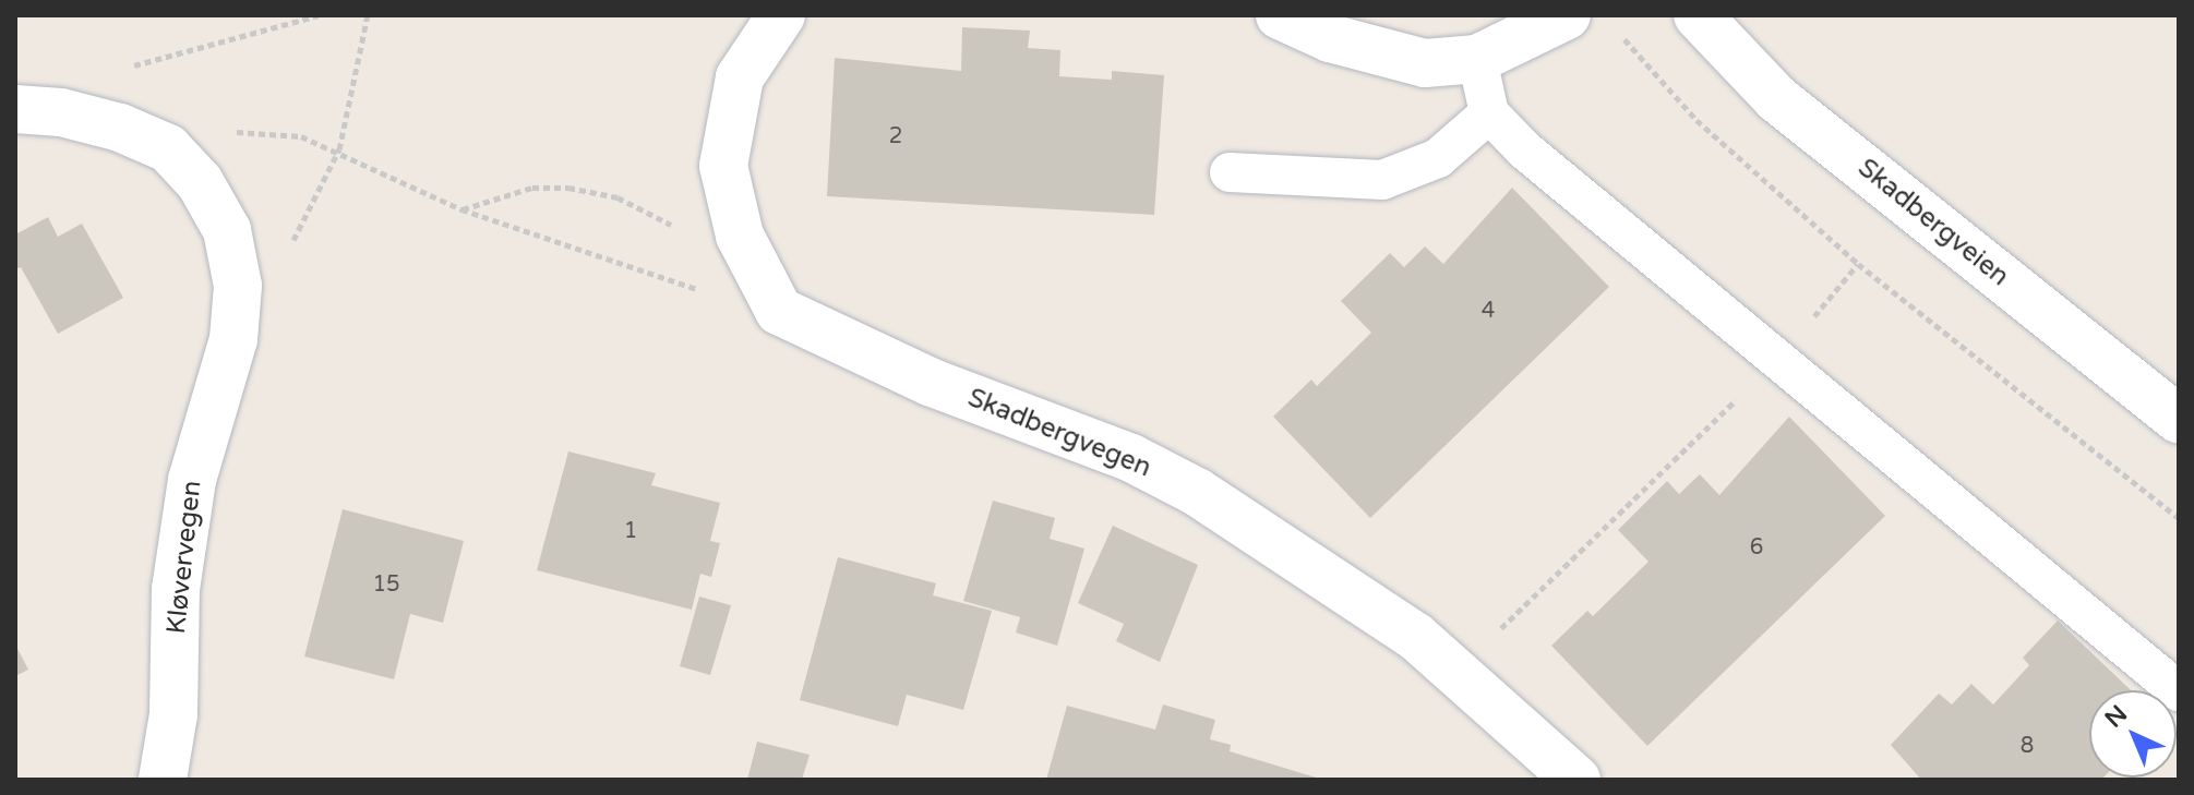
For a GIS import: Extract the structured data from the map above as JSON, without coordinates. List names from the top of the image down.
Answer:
{
  "streets": {
    "street": ["Skadbergveien", "Skadbergvegen", "Kløvervegen"]
  },
  "house_numbers": [
    "2",
    "4",
    "1",
    "6",
    "15",
    "8"
  ],
  "north": "top left"
}
